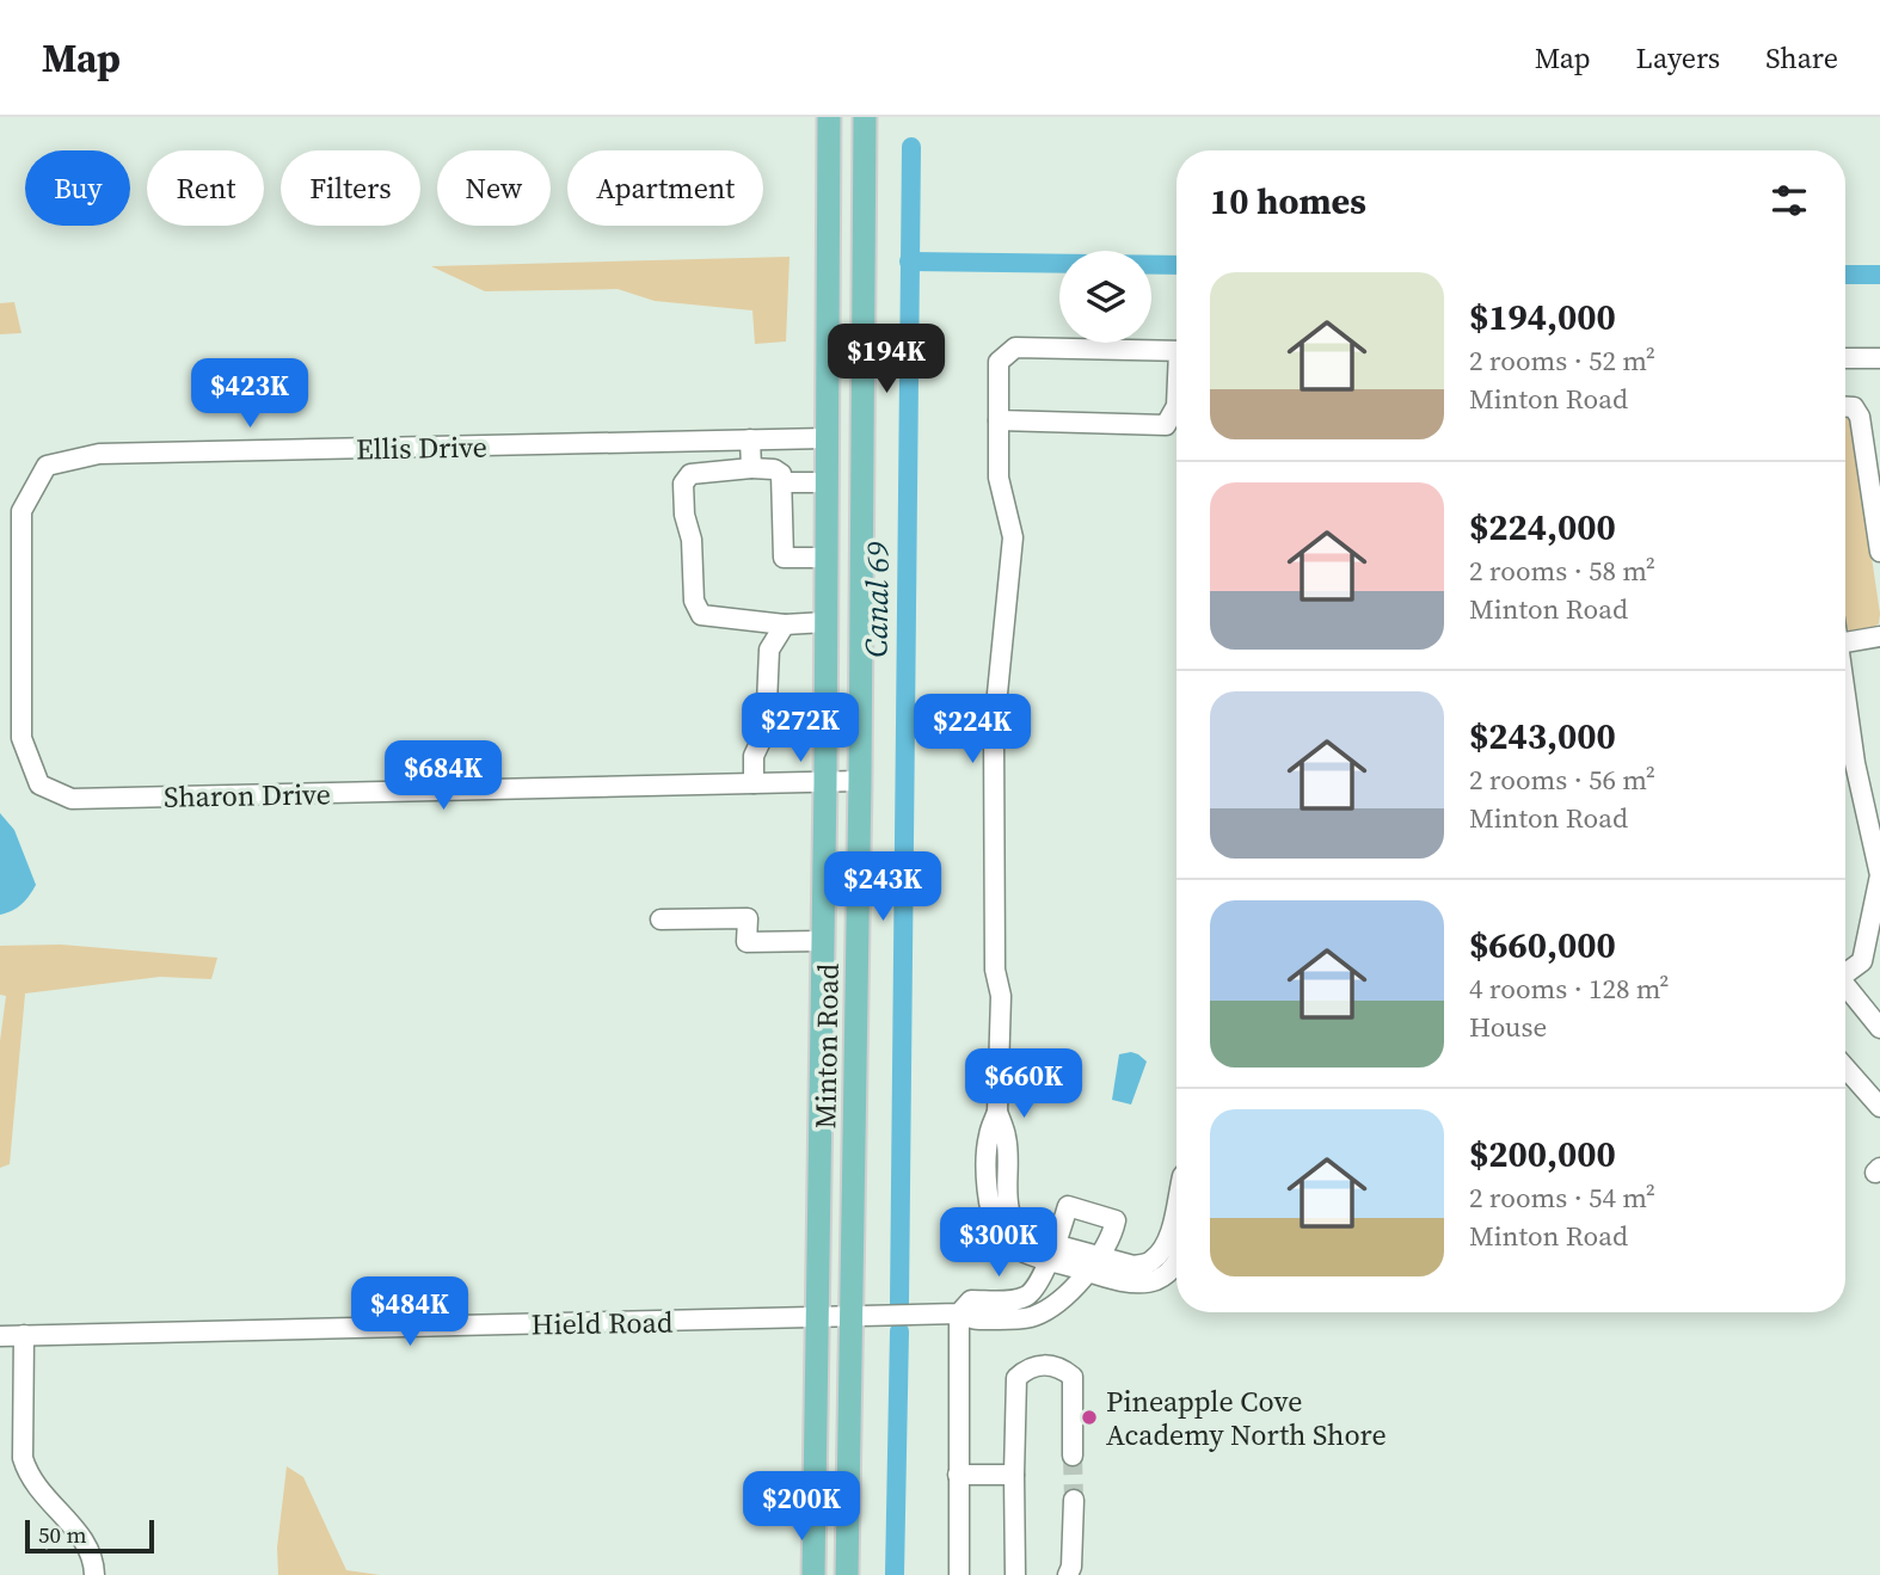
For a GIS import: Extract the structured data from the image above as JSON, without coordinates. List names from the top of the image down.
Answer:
{
  "streets": {
    "main road": ["Minton Road"],
    "street": ["Ellis Drive", "Sharon Drive", "Hield Road"]
  },
  "crossings": [
    ["Ellis Drive", "Sharon Drive"],
    ["Ellis Drive", "Minton Road"],
    ["Sharon Drive", "Minton Road"],
    ["Minton Road", "Hield Road"]
  ],
  "water": ["Canal 69"],
  "places": ["Pineapple Cove Academy North Shore"],
  "scale_bar": "50 m",
  "page": {
    "header": "Map",
    "nav": ["Map", "Layers", "Share"],
    "chip": [
      "Buy",
      "Rent",
      "Filters",
      "New",
      "Apartment"
    ],
    "heading": "10 homes",
    "list": [
      {
        "name": "$194,000",
        "note": "2 rooms · 52 m² · Minton Road"
      },
      {
        "name": "$224,000",
        "note": "2 rooms · 58 m² · Minton Road"
      },
      {
        "name": "$243,000",
        "note": "2 rooms · 56 m² · Minton Road"
      },
      {
        "name": "$660,000",
        "note": "4 rooms · 128 m² · House"
      },
      {
        "name": "$200,000",
        "note": "2 rooms · 54 m² · Minton Road"
      }
    ],
    "price": [
      "$194K",
      "$423K",
      "$272K",
      "$224K",
      "$684K",
      "$243K",
      "$660K",
      "$300K",
      "$484K",
      "$200K"
    ],
    "scale": "50 m"
  }
}
